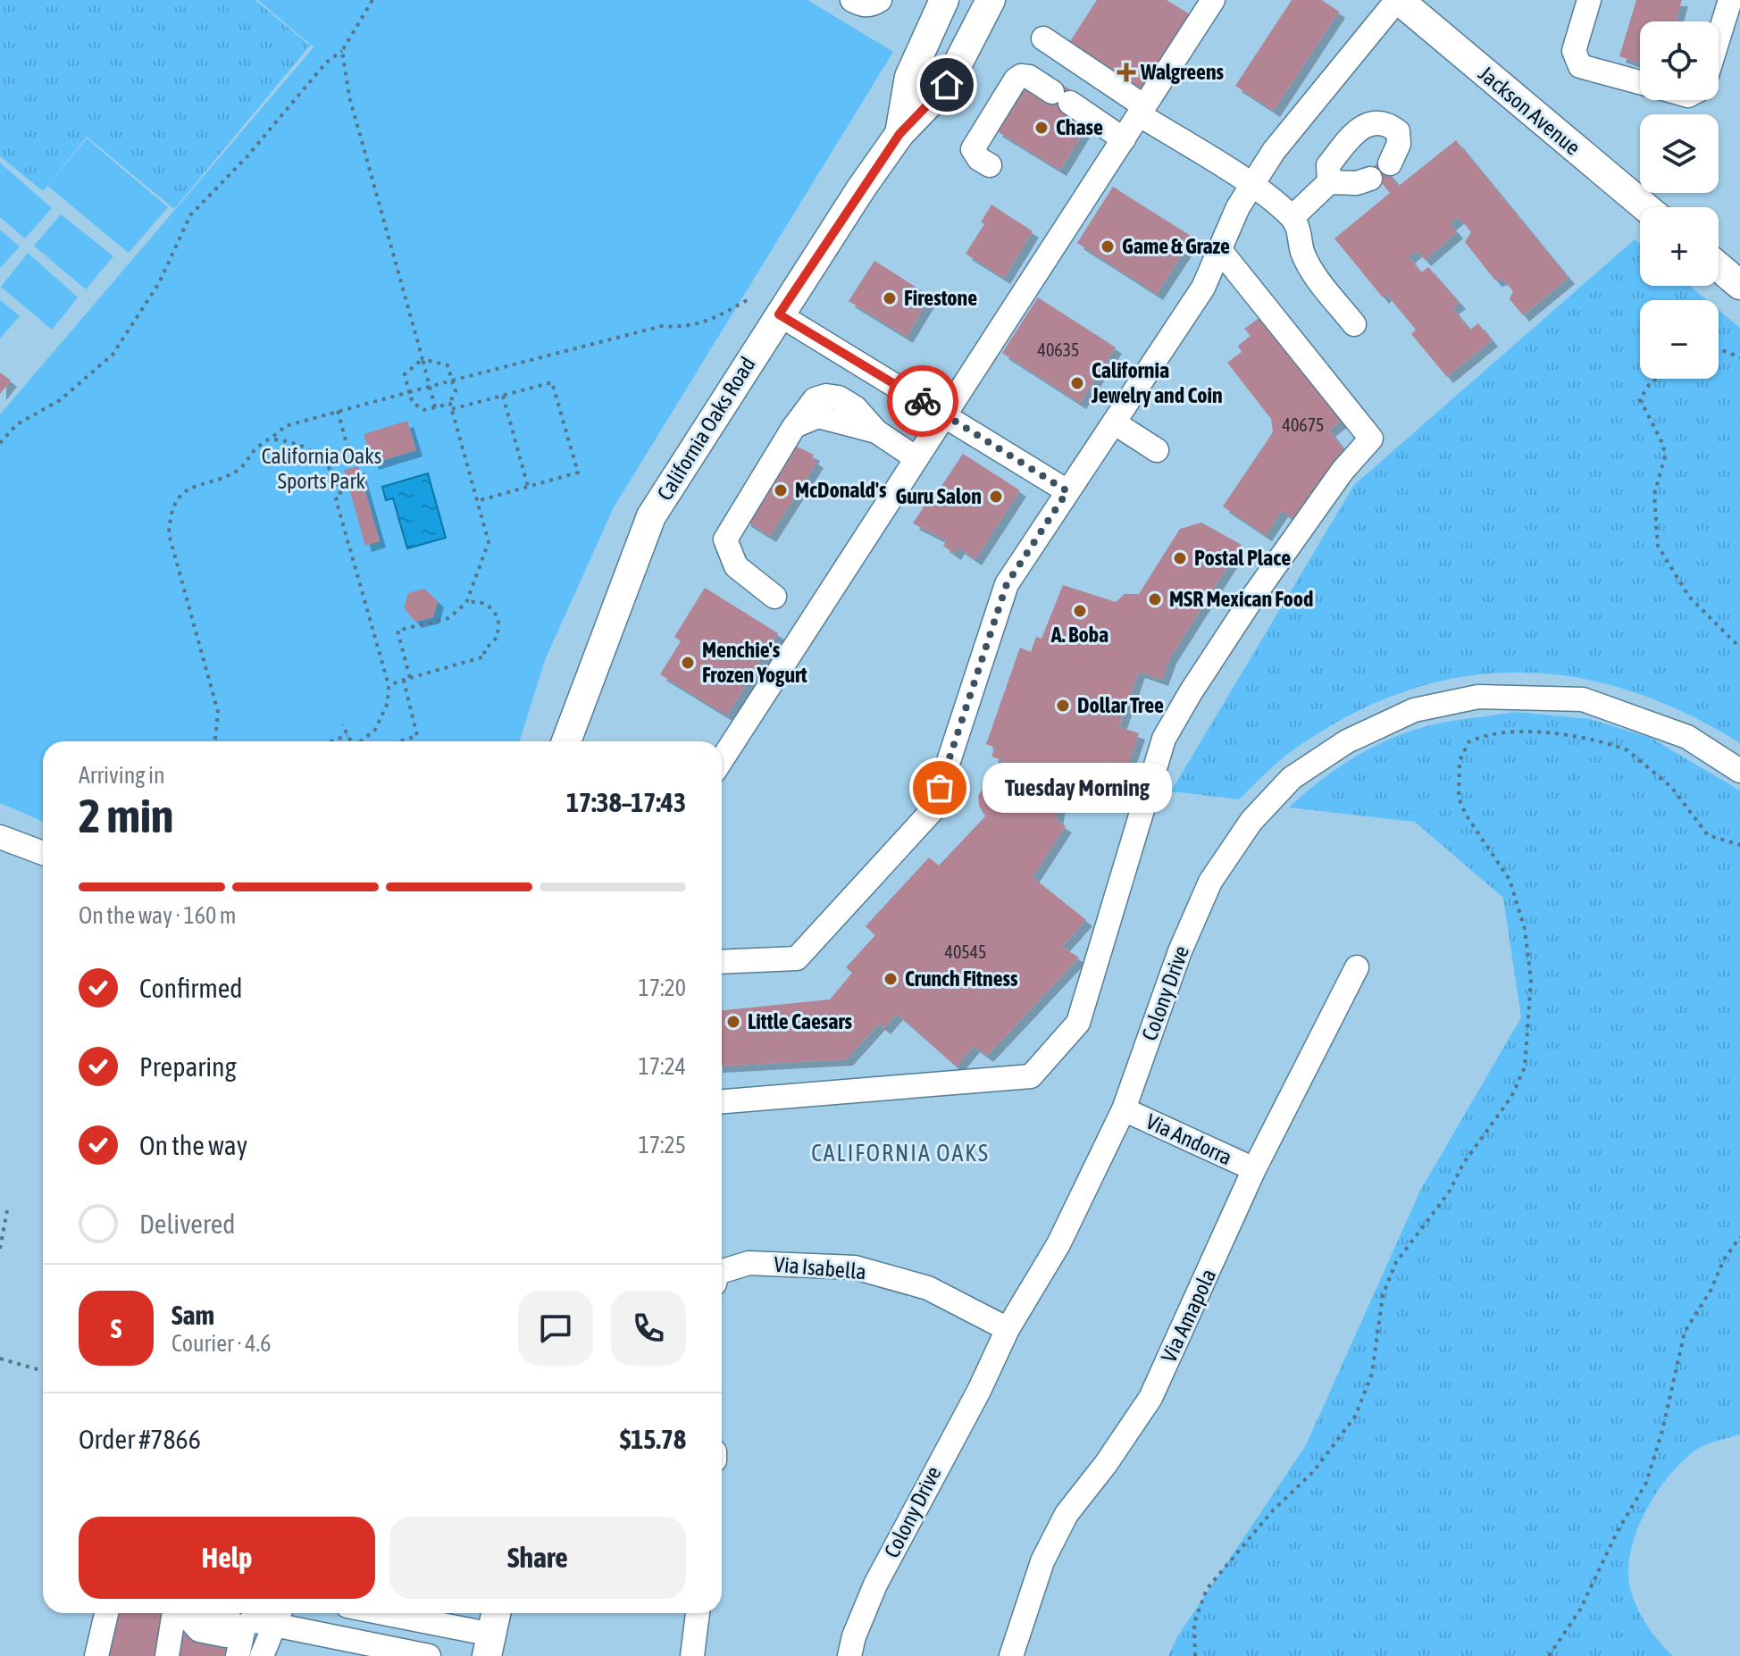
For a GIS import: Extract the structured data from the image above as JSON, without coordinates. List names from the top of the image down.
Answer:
{
  "streets": {
    "main road": ["Jackson Avenue", "California Oaks Road"],
    "street": [
      "Colony Drive",
      "Via Andorra",
      "Via Isabella",
      "Via Amapola"
    ]
  },
  "crossings": [
    ["Colony Drive", "Via Andorra"],
    ["Colony Drive", "Via Isabella"],
    ["Via Andorra", "Via Amapola"]
  ],
  "districts": ["CALIFORNIA OAKS"],
  "parks": ["California Oaks Sports Park"],
  "places": {
    "health": ["Walgreens"],
    "other": [
      "Chase",
      "Game & Graze",
      "Firestone",
      "California Jewelry and Coin",
      "McDonald's",
      "Guru Salon",
      "Postal Place",
      "MSR Mexican Food",
      "A. Boba",
      "Menchie's Frozen Yogurt",
      "Dollar Tree",
      "Tuesday Morning",
      "Crunch Fitness",
      "Little Caesars"
    ]
  },
  "house_numbers": ["40635", "40675", "40545"],
  "page": {
    "map_buttons": ["+", "−"],
    "heading": ["2 min", "Arriving in", "17:38–17:43"],
    "panel": [
      "Sam",
      "Courier · 4.6",
      "Order #7866",
      "$15.78"
    ],
    "bubble": "Tuesday Morning",
    "bar": "On the way · 160 m",
    "list": [
      ["Confirmed", "17:20"],
      ["Preparing", "17:24"],
      ["On the way", "17:25"],
      "Delivered"
    ],
    "round": "S",
    "buttons": ["Help", "Share"]
  }
}
